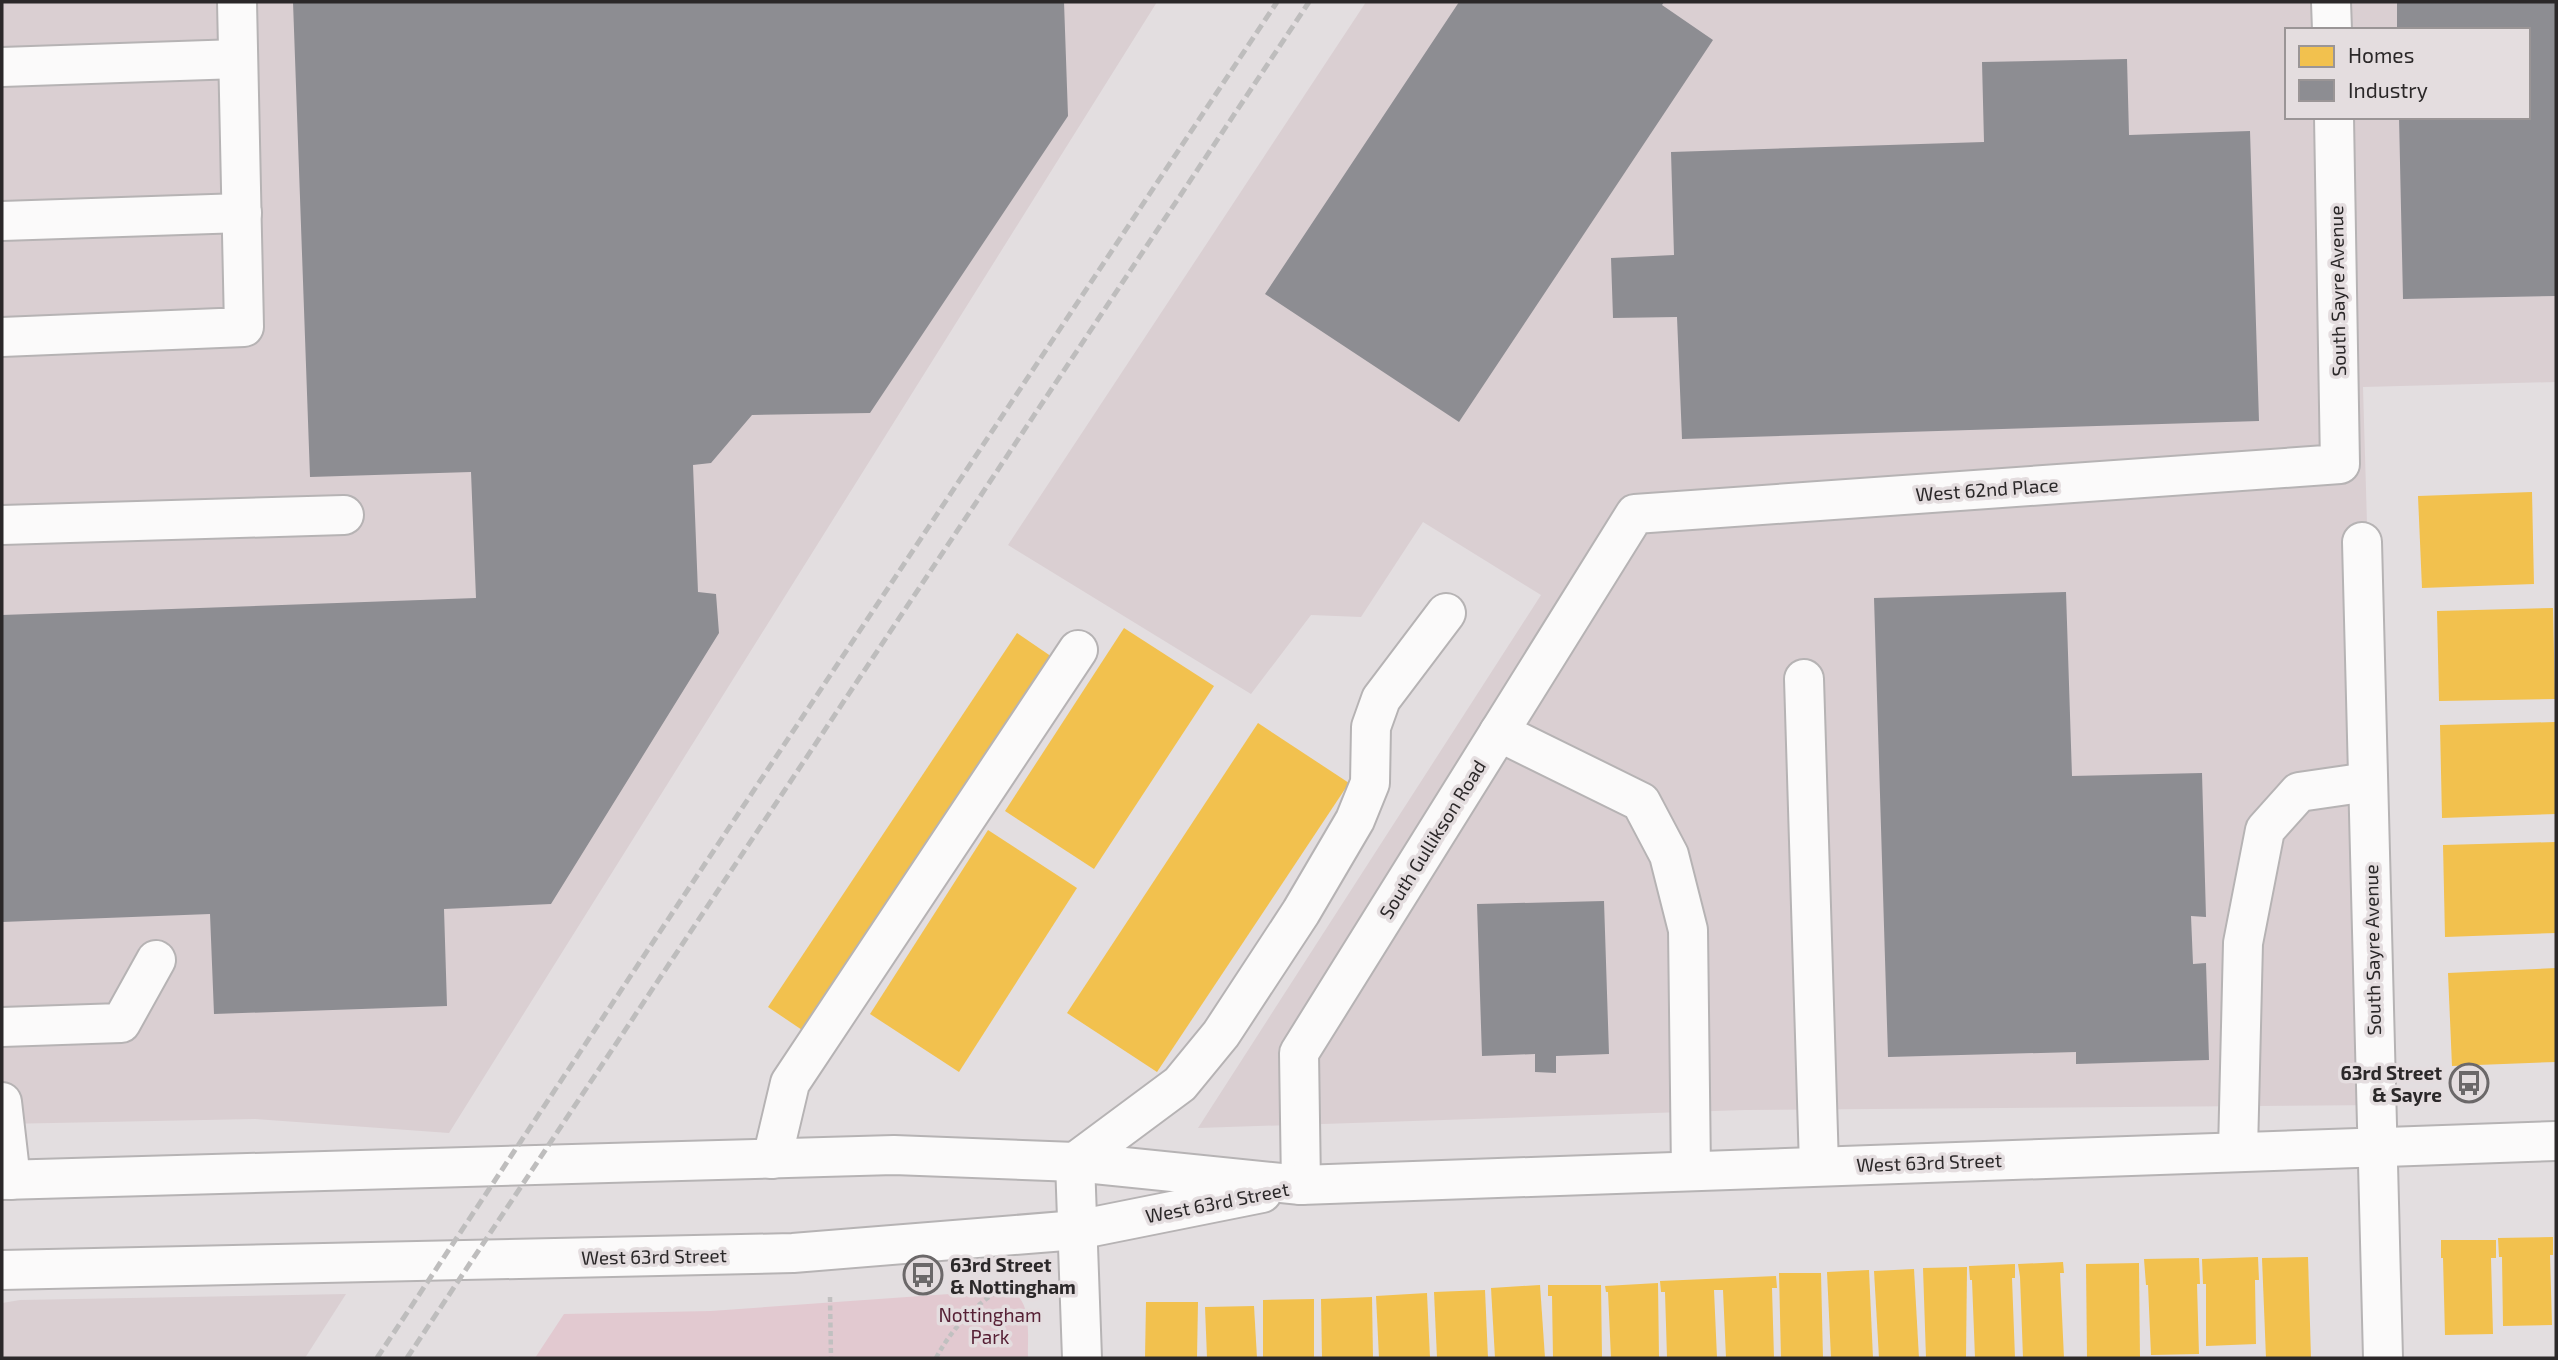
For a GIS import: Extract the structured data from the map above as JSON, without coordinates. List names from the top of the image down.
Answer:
{
  "streets": {
    "main road": [
      "South Sayre Avenue",
      "West 62nd Place",
      "South Gullikson Road",
      "West 63rd Street"
    ]
  },
  "crossings": [
    ["South Sayre Avenue", "West 62nd Place"],
    ["South Sayre Avenue", "West 63rd Street"],
    ["West 62nd Place", "South Gullikson Road"],
    ["South Gullikson Road", "West 63rd Street"]
  ],
  "parks": ["Nottingham Park"],
  "places": {
    "bus stop": ["63rd Street & Sayre", "63rd Street & Nottingham"]
  },
  "legend": ["Homes", "Industry"]
}
